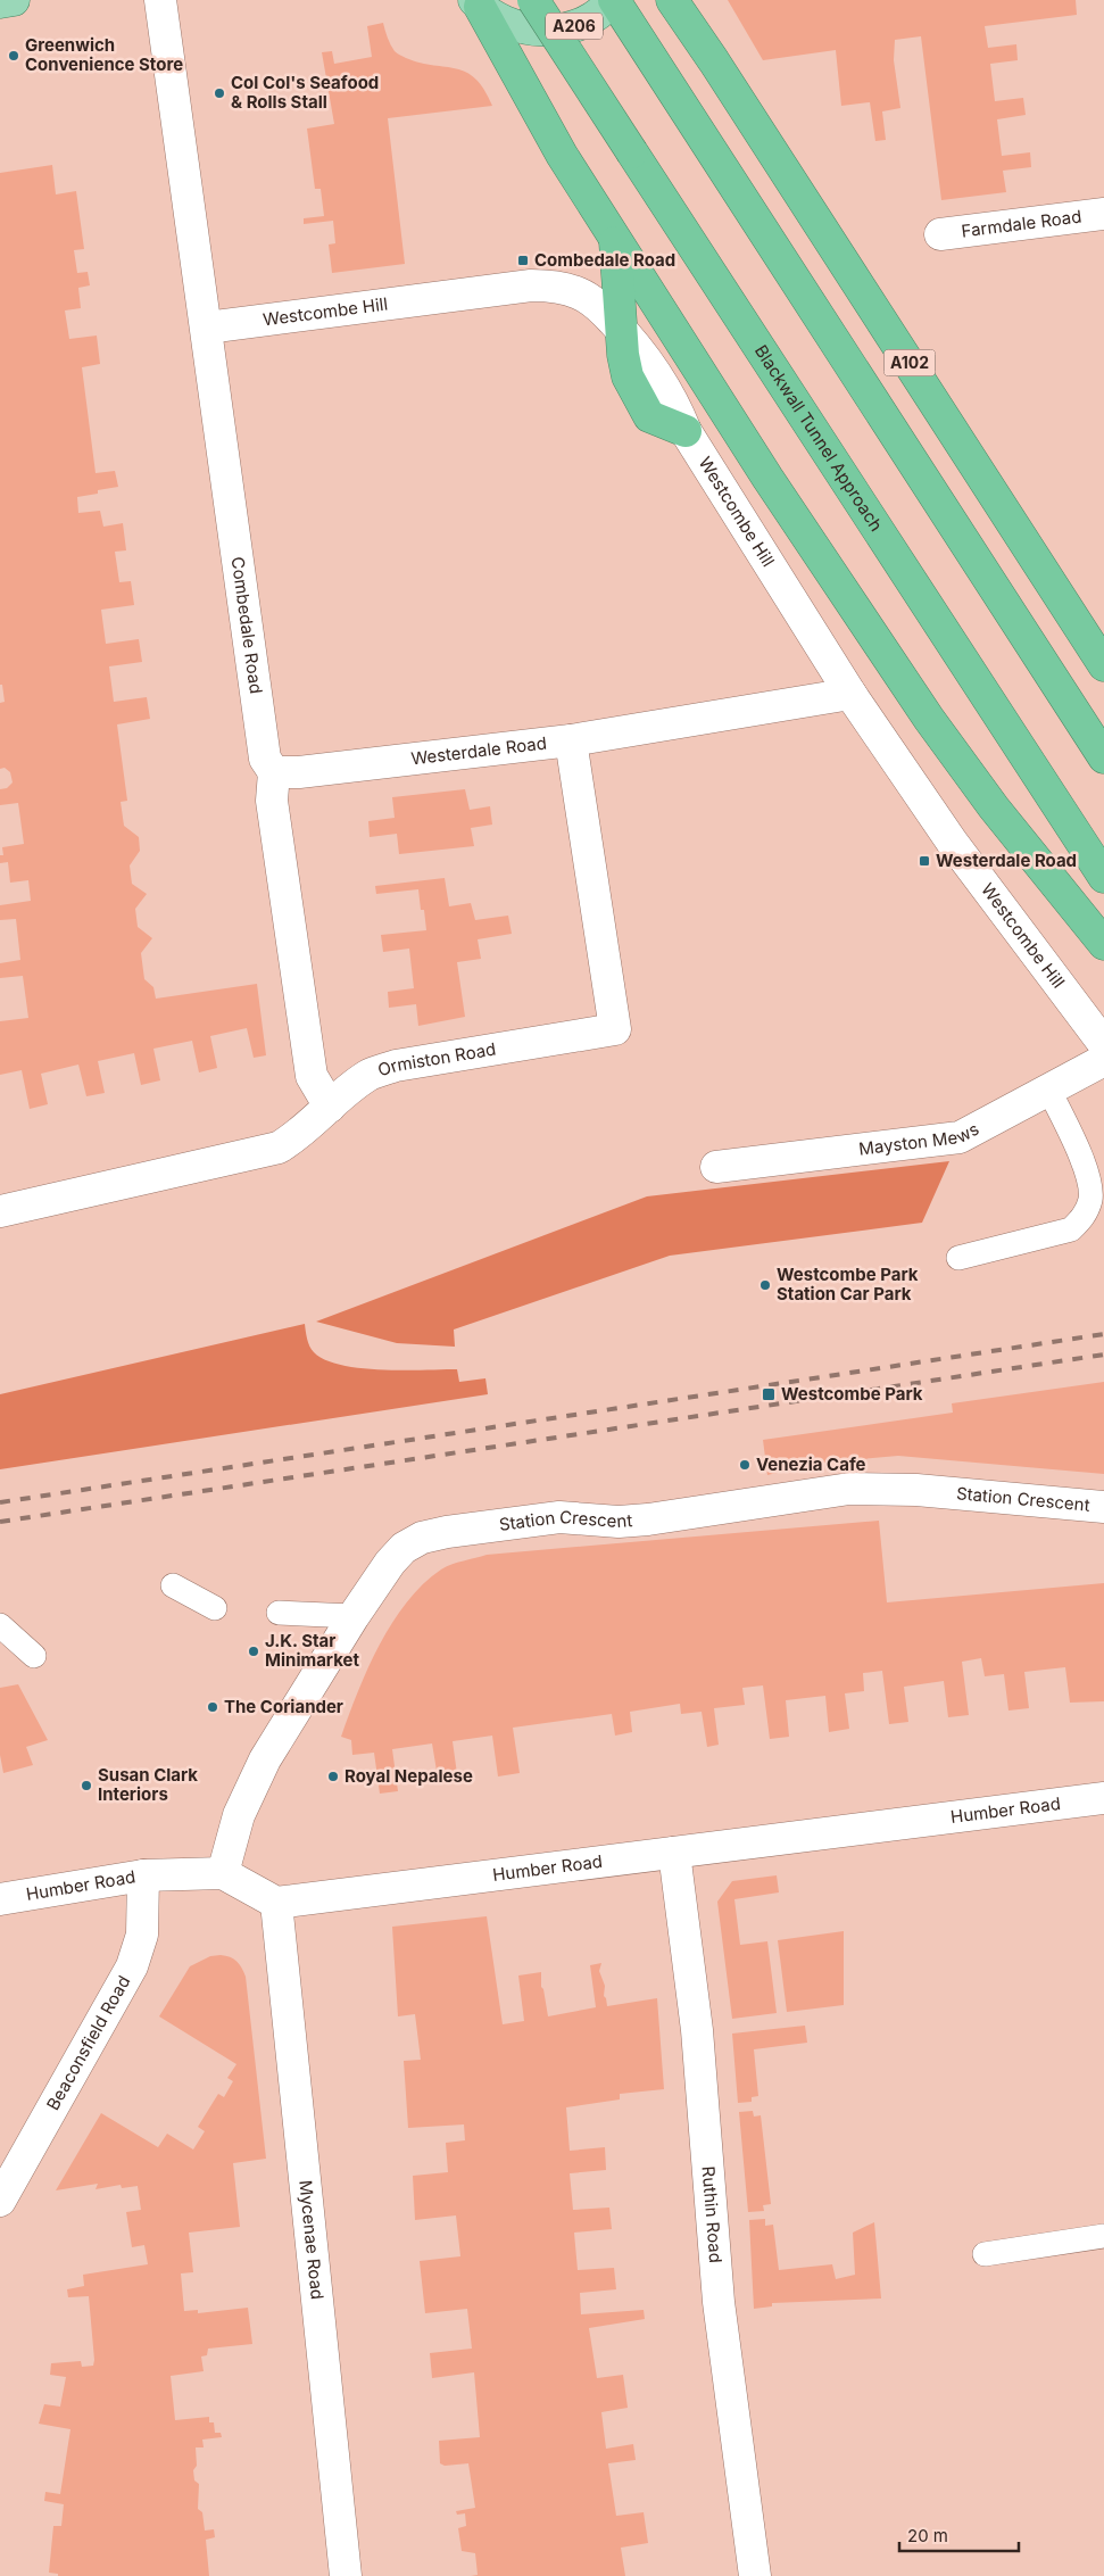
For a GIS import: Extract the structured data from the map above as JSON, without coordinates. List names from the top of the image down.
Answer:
{
  "streets": {
    "highway": ["A102", "Blackwall Tunnel Approach"],
    "main road": ["A206"],
    "street": [
      "Farmdale Road",
      "Westcombe Hill",
      "Combedale Road",
      "Westerdale Road",
      "Ormiston Road",
      "Mayston Mews",
      "Station Crescent",
      "Humber Road",
      "Beaconsfield Road",
      "Ruthin Road",
      "Mycenae Road"
    ]
  },
  "crossings": [
    ["A206", "A102"],
    ["Westcombe Hill", "Combedale Road"],
    ["Westcombe Hill", "Westerdale Road"],
    ["Combedale Road", "Westerdale Road"],
    ["Westerdale Road", "Ormiston Road"],
    ["Station Crescent", "Humber Road"],
    ["Humber Road", "Beaconsfield Road"],
    ["Humber Road", "Ruthin Road"],
    ["Humber Road", "Mycenae Road"]
  ],
  "places": {
    "other": [
      "Greenwich Convenience Store",
      "Col Col's Seafood & Rolls Stall",
      "Westcombe Park Station Car Park",
      "Venezia Cafe",
      "J.K. Star Minimarket",
      "The Coriander",
      "Royal Nepalese",
      "Susan Clark Interiors"
    ],
    "transit": ["Combedale Road", "Westerdale Road", "Westcombe Park"]
  },
  "scale_bar": "20 m"
}
